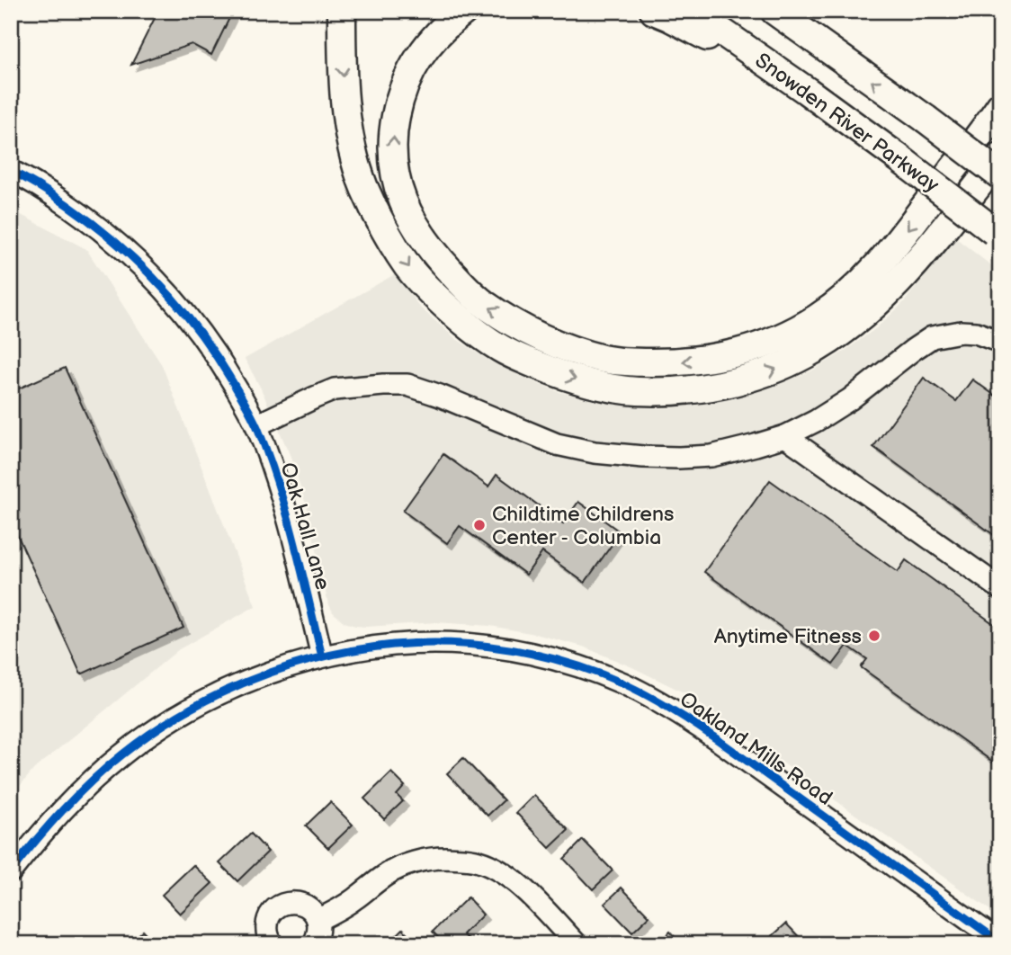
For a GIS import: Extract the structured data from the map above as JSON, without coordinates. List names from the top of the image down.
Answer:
{
  "streets": {
    "main road": ["Snowden River Parkway"],
    "street": ["Oak Hall Lane", "Oakland Mills Road"]
  },
  "crossings": [
    ["Oak Hall Lane", "Oakland Mills Road"]
  ],
  "places": ["Childtime Childrens Center - Columbia", "Anytime Fitness"]
}
